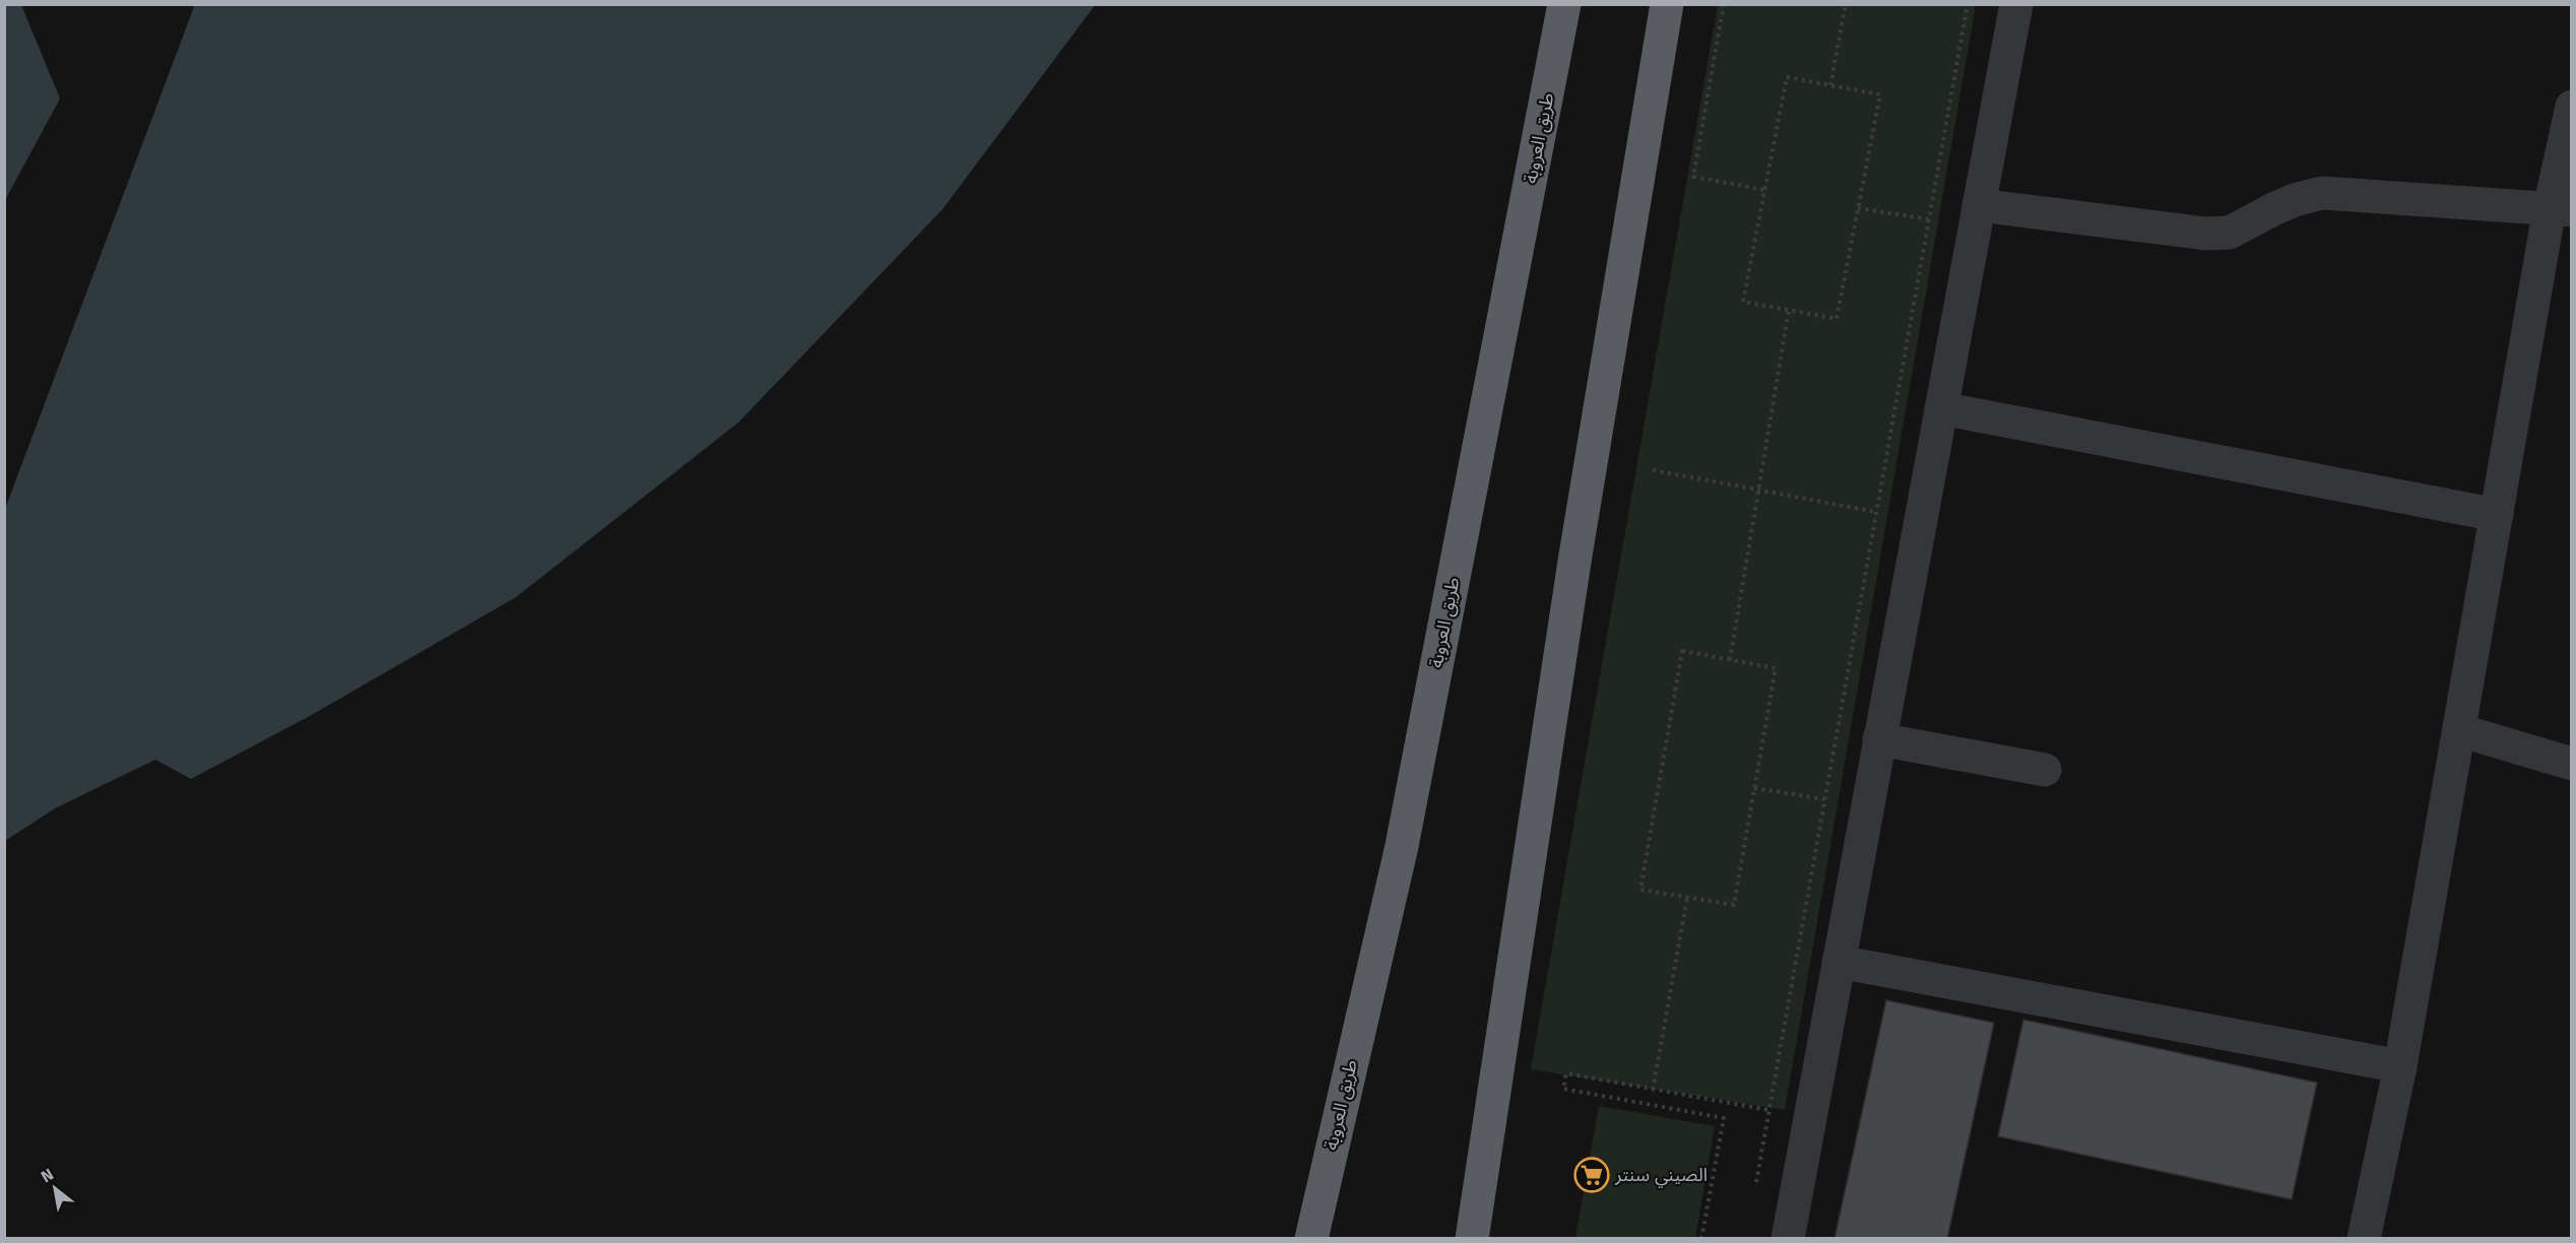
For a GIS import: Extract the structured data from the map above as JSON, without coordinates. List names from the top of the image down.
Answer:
{
  "streets": {
    "highway": ["طريق العروبة"]
  },
  "places": {
    "supermarket": ["الصيني سنتر"]
  },
  "north": "top left"
}
